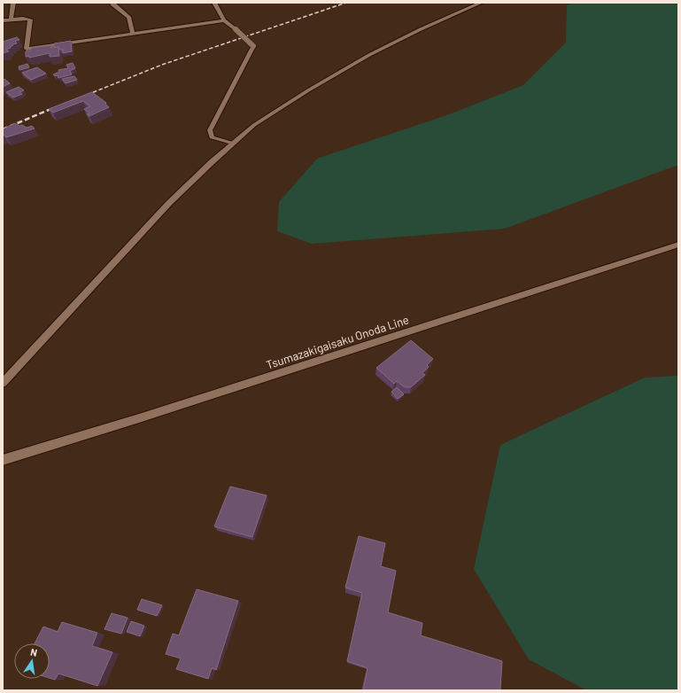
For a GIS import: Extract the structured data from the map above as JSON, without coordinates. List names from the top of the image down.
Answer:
{
  "streets": {
    "street": ["Tsumazakigaisaku Onoda Line"]
  },
  "north": "top"
}
